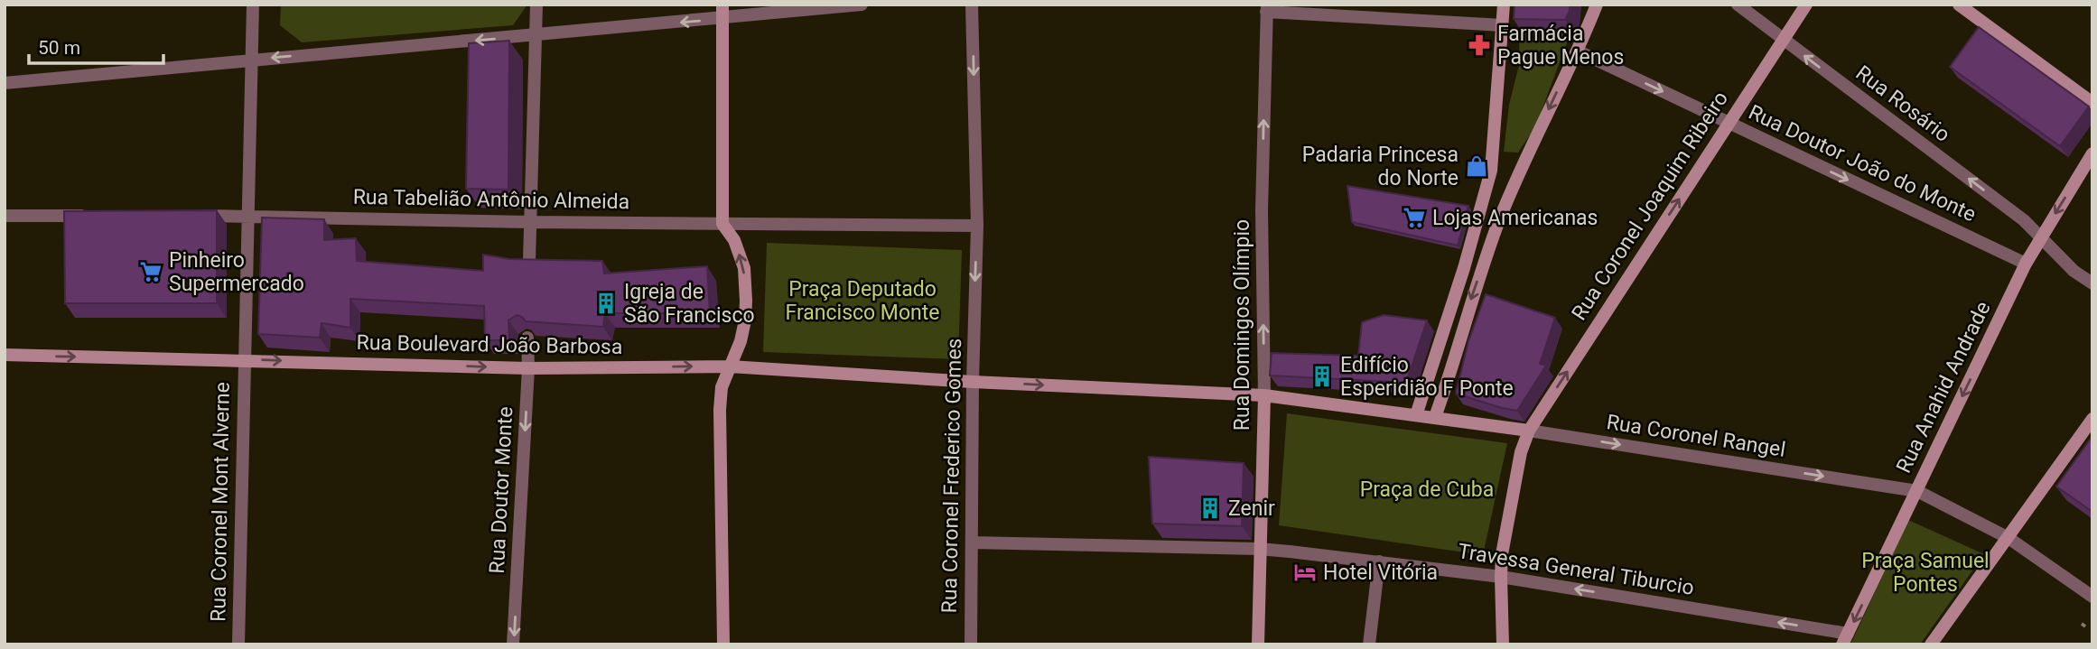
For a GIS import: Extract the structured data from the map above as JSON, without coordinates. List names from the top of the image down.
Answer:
{
  "streets": {
    "street": [
      "Rua Rosário",
      "Rua Doutor João do Monte",
      "Rua Tabelião Antônio Almeida",
      "Rua Coronel Joaquim Ribeiro",
      "Rua Domingos Olímpio",
      "Rua Boulevard João Barbosa",
      "Rua Anahid Andrade",
      "Rua Coronel Rangel",
      "Rua Coronel Frederico Gomes",
      "Rua Doutor Monte",
      "Rua Coronel Mont Alverne",
      "Travessa General Tiburcio"
    ]
  },
  "crossings": [
    ["Rua Rosário", "Rua Coronel Joaquim Ribeiro"],
    ["Rua Rosário", "Rua Anahid Andrade"],
    ["Rua Doutor João do Monte", "Rua Coronel Joaquim Ribeiro"],
    ["Rua Doutor João do Monte", "Rua Anahid Andrade"],
    ["Rua Tabelião Antônio Almeida", "Rua Coronel Frederico Gomes"],
    ["Rua Tabelião Antônio Almeida", "Rua Coronel Mont Alverne"],
    ["Rua Coronel Joaquim Ribeiro", "Rua Coronel Rangel"],
    ["Rua Coronel Joaquim Ribeiro", "Travessa General Tiburcio"],
    ["Rua Domingos Olímpio", "Rua Boulevard João Barbosa"],
    ["Rua Domingos Olímpio", "Rua Coronel Rangel"],
    ["Rua Domingos Olímpio", "Travessa General Tiburcio"],
    ["Rua Boulevard João Barbosa", "Rua Coronel Rangel"],
    ["Rua Boulevard João Barbosa", "Rua Coronel Frederico Gomes"],
    ["Rua Boulevard João Barbosa", "Rua Doutor Monte"],
    ["Rua Boulevard João Barbosa", "Rua Coronel Mont Alverne"],
    ["Rua Anahid Andrade", "Rua Coronel Rangel"],
    ["Rua Anahid Andrade", "Travessa General Tiburcio"],
    ["Rua Coronel Frederico Gomes", "Travessa General Tiburcio"]
  ],
  "one_way": [
    "Rua Rosário",
    "Rua Doutor João do Monte",
    "Rua Coronel Joaquim Ribeiro",
    "Rua Domingos Olímpio",
    "Rua Boulevard João Barbosa",
    "Rua Coronel Rangel",
    "Rua Coronel Frederico Gomes",
    "Rua Doutor Monte",
    "Travessa General Tiburcio"
  ],
  "parks": ["Praça Deputado Francisco Monte", "Praça de Cuba", "Praça Samuel Pontes"],
  "places": {
    "pharmacy": ["Farmácia Pague Menos"],
    "shop": ["Padaria Princesa do Norte"],
    "supermarket": ["Lojas Americanas", "Pinheiro Supermercado"],
    "building": ["Igreja de São Francisco", "Edifício Esperidião F Ponte", "Zenir"],
    "hotel": ["Hotel Vitória"]
  },
  "scale_bar": "50 m"
}
